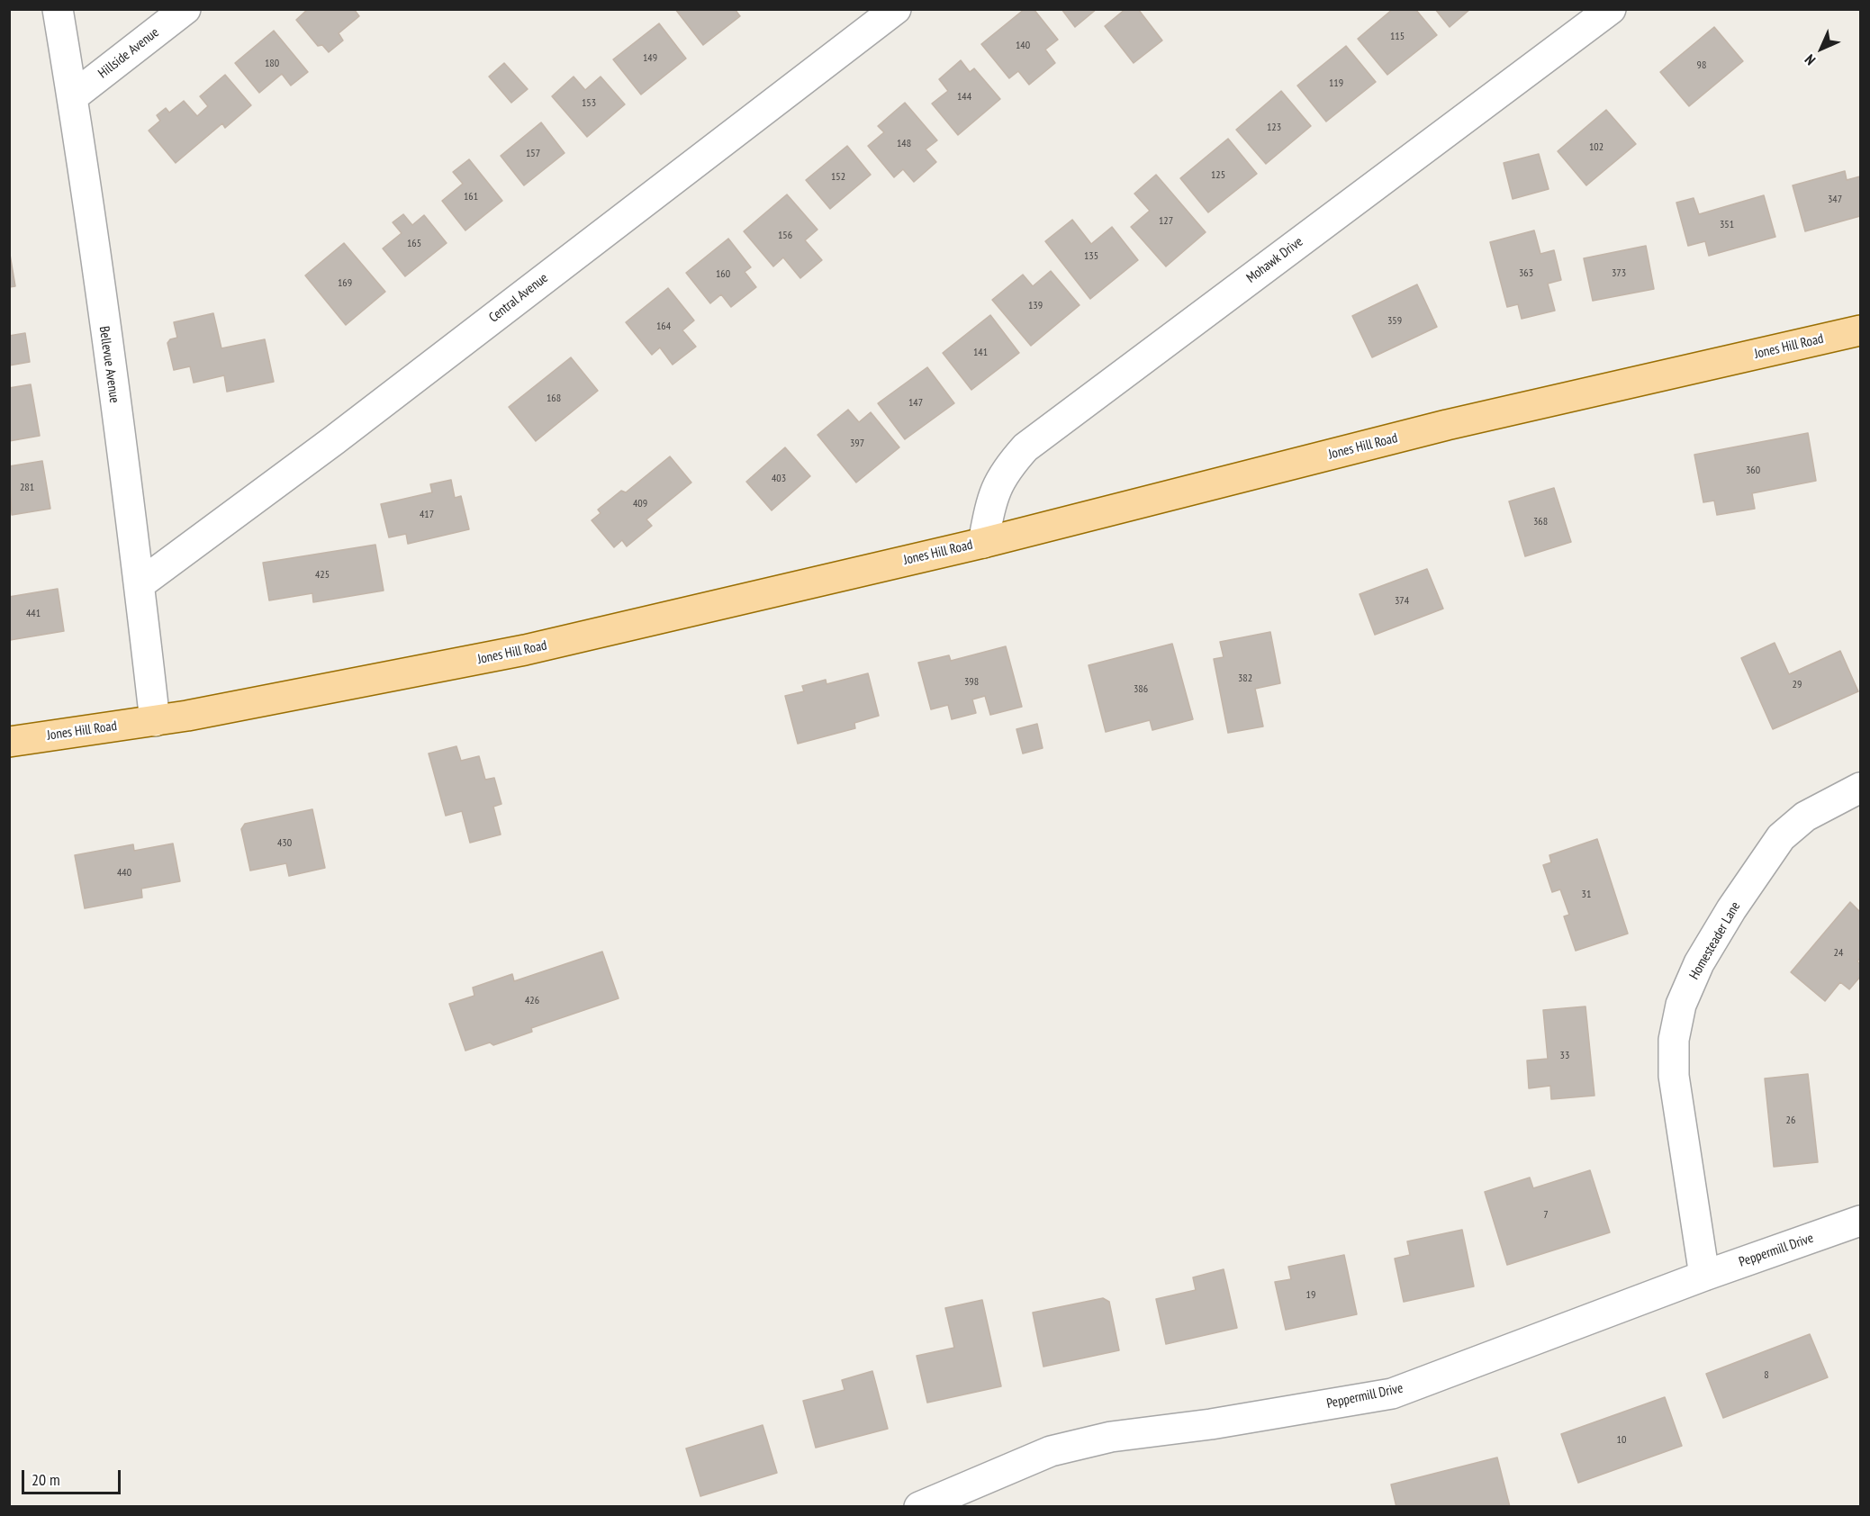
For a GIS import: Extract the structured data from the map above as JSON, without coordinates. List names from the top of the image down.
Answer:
{
  "streets": {
    "main road": ["Jones Hill Road"],
    "street": [
      "Hillside Avenue",
      "Mohawk Drive",
      "Central Avenue",
      "Bellevue Avenue",
      "Homesteader Lane",
      "Peppermill Drive"
    ]
  },
  "crossings": [
    ["Hillside Avenue", "Bellevue Avenue"],
    ["Mohawk Drive", "Jones Hill Road"],
    ["Central Avenue", "Bellevue Avenue"],
    ["Jones Hill Road", "Bellevue Avenue"],
    ["Homesteader Lane", "Peppermill Drive"]
  ],
  "house_numbers": [
    "115",
    "140",
    "149",
    "180",
    "98",
    "119",
    "144",
    "153",
    "123",
    "148",
    "102",
    "157",
    "125",
    "152",
    "161",
    "347",
    "127",
    "351",
    "156",
    "165",
    "135",
    "363",
    "373",
    "160",
    "169",
    "139",
    "359",
    "164",
    "141",
    "168",
    "147",
    "397",
    "360",
    "403",
    "281",
    "409",
    "417",
    "368",
    "425",
    "374",
    "441",
    "382",
    "398",
    "29",
    "386",
    "430",
    "440",
    "31",
    "24",
    "426",
    "33",
    "26",
    "7",
    "19",
    "8",
    "10"
  ],
  "scale_bar": "20 m",
  "north": "bottom left"
}
